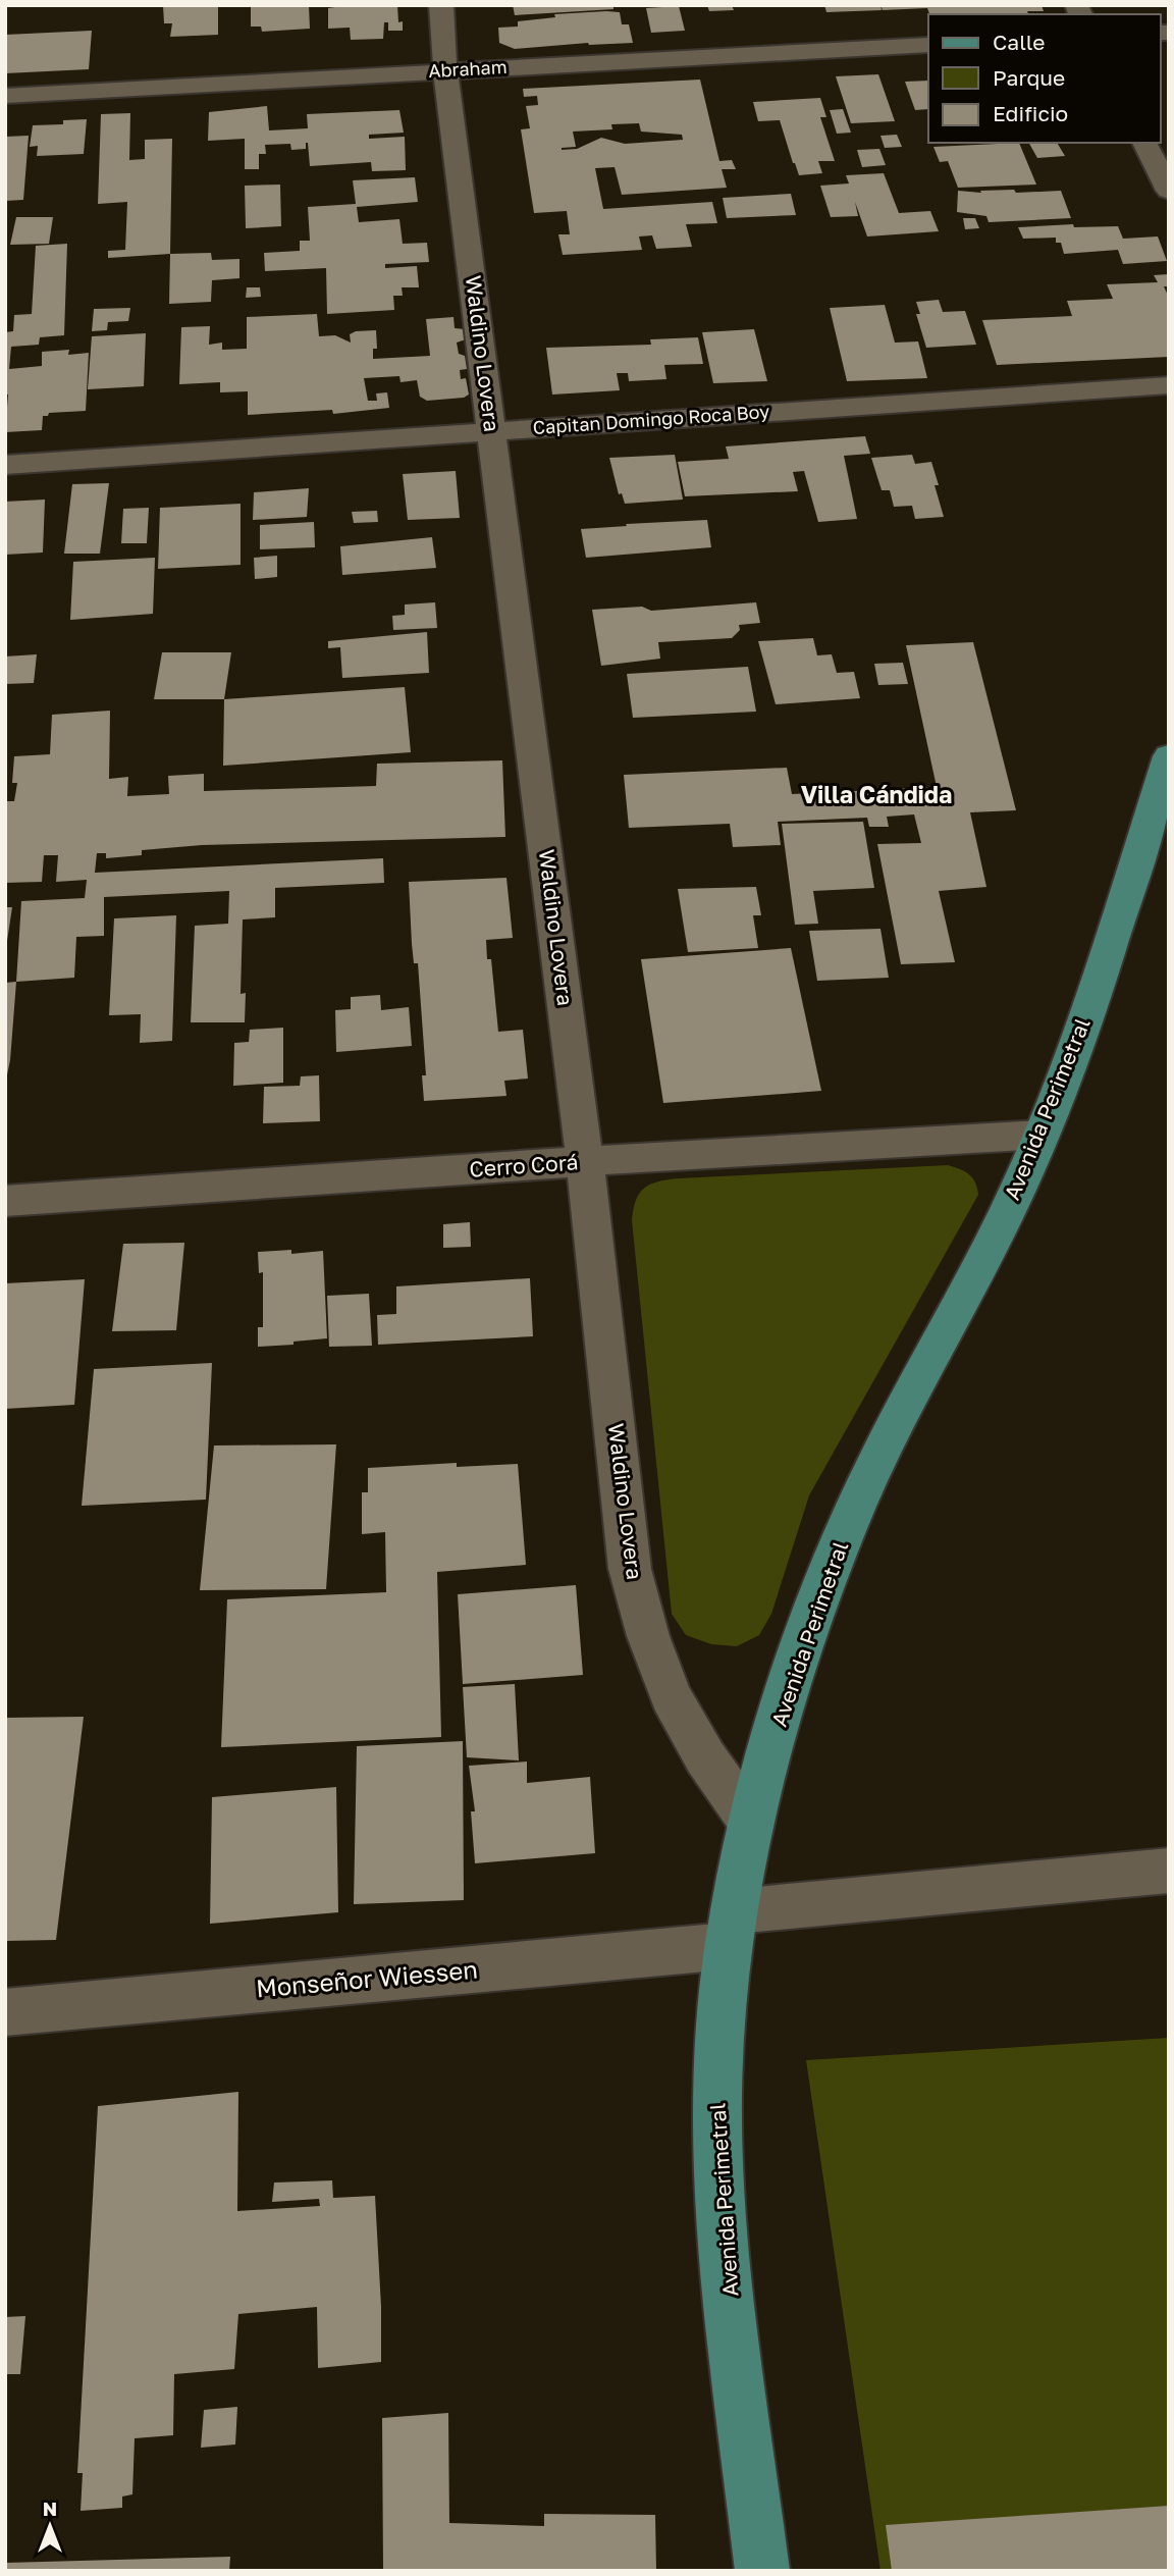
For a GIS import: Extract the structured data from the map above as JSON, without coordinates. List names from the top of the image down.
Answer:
{
  "streets": {
    "main road": ["Avenida Perimetral"],
    "street": [
      "Abraham",
      "Waldino Lovera",
      "Capitan Domingo Roca Boy",
      "Cerro Corá",
      "Monseñor Wiessen"
    ]
  },
  "crossings": [
    ["Abraham", "Waldino Lovera"],
    ["Waldino Lovera", "Capitan Domingo Roca Boy"],
    ["Waldino Lovera", "Avenida Perimetral"],
    ["Waldino Lovera", "Cerro Corá"],
    ["Avenida Perimetral", "Cerro Corá"],
    ["Avenida Perimetral", "Monseñor Wiessen"]
  ],
  "districts": ["Villa Cándida"],
  "legend": ["Calle", "Parque", "Edificio"],
  "north": "top"
}
